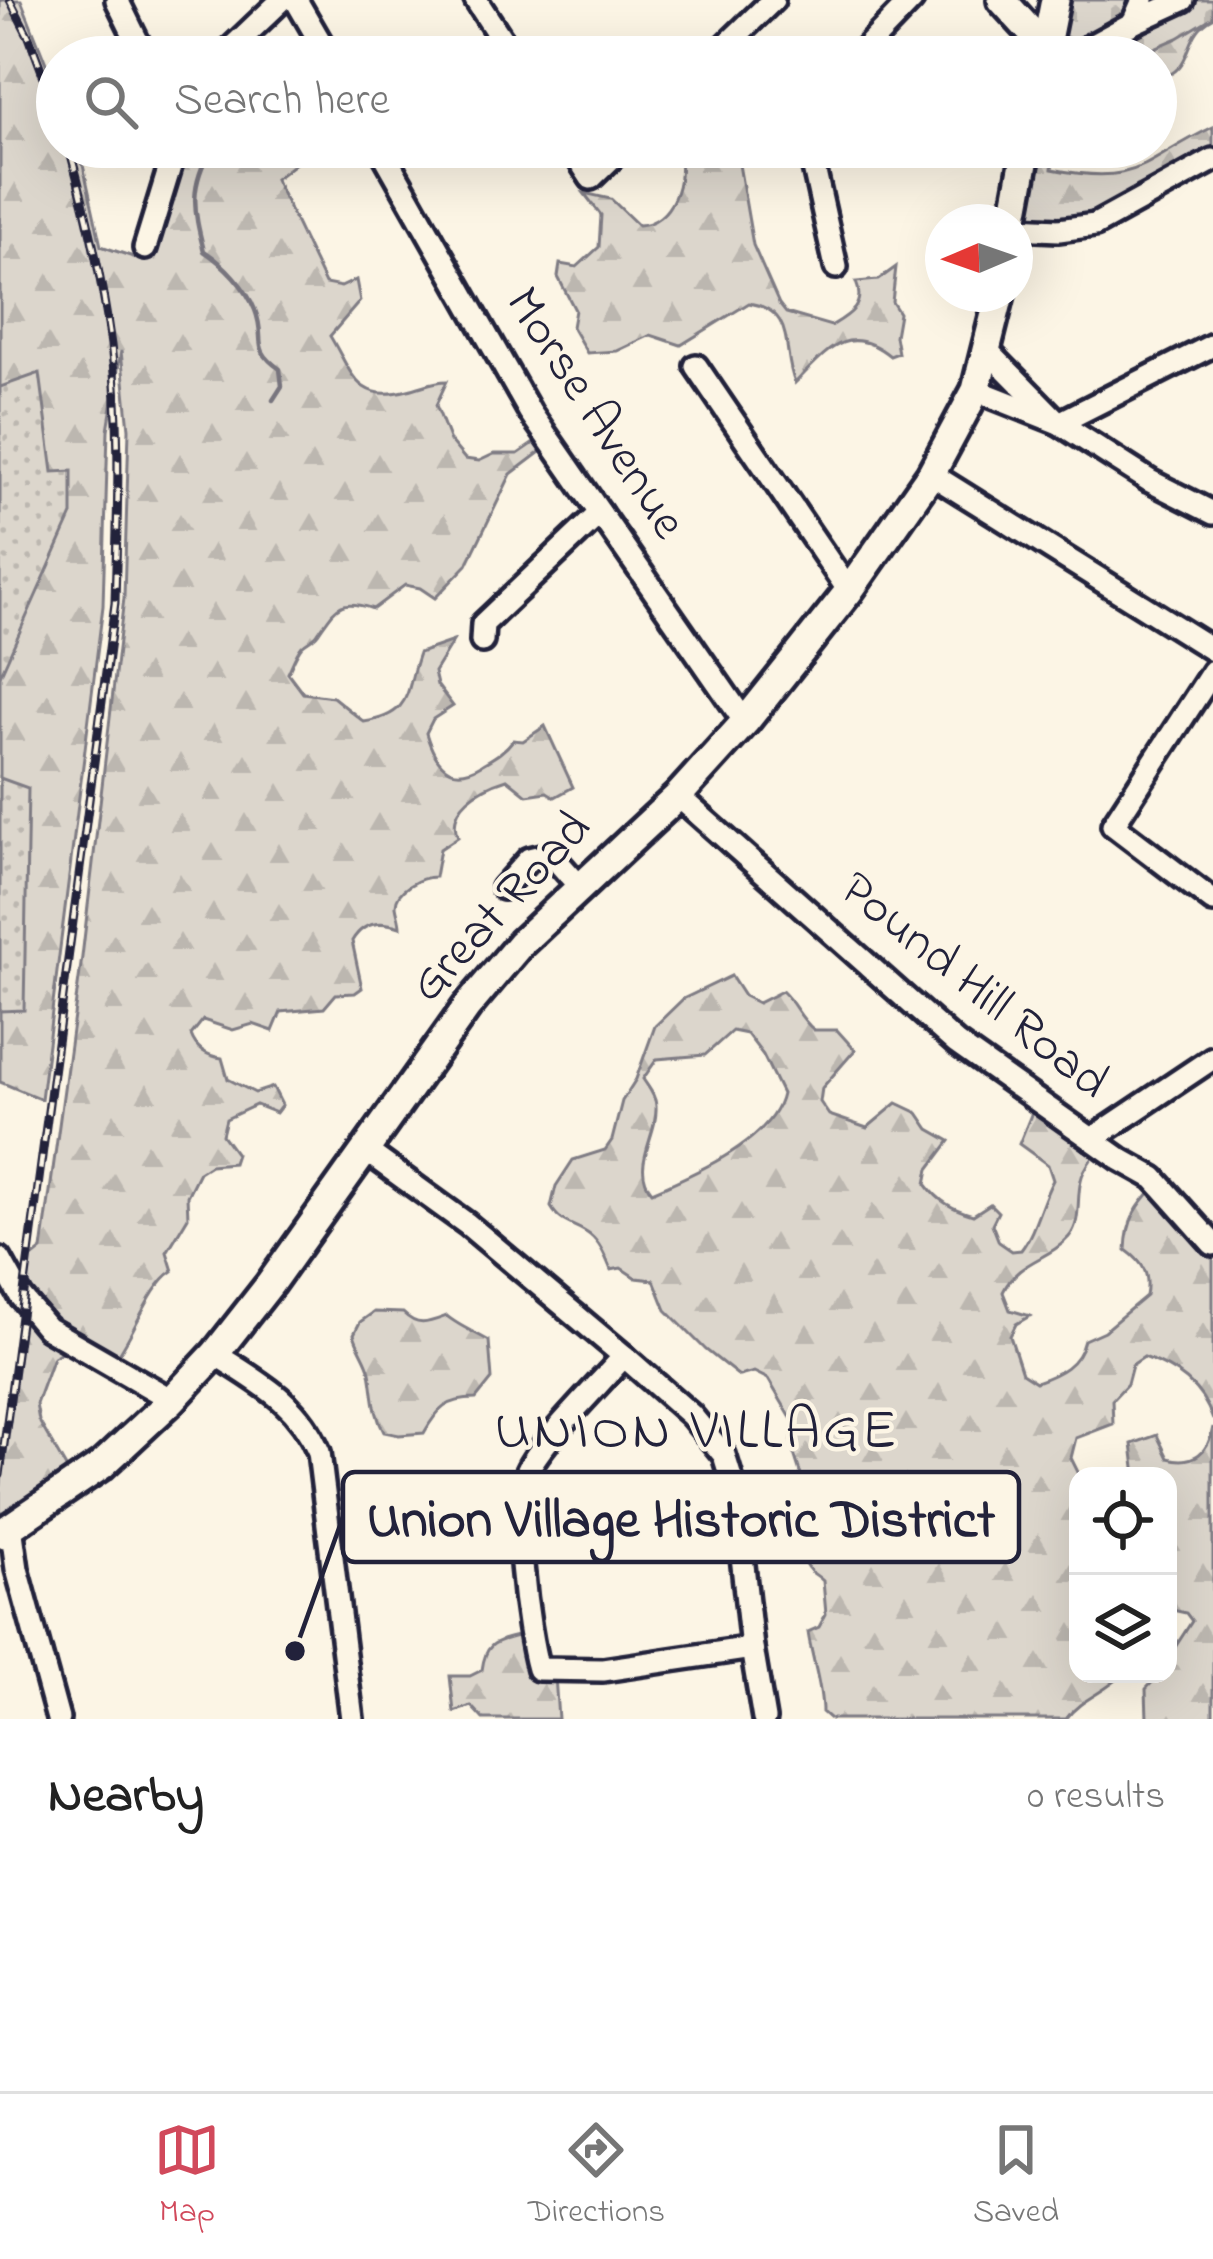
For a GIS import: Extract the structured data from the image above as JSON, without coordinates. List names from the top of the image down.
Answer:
{
  "streets": {
    "main road": ["Great Road"],
    "street": ["Morse Avenue", "Pound Hill Road"]
  },
  "crossings": [
    ["Morse Avenue", "Great Road"],
    ["Great Road", "Pound Hill Road"]
  ],
  "districts": ["UNION VILLAGE"],
  "places": ["Union Village Historic District"],
  "north": "left",
  "page": {
    "search": "Search here",
    "heading": ["Nearby", "0 results"],
    "nav": ["Map", "Directions", "Saved"]
  }
}
